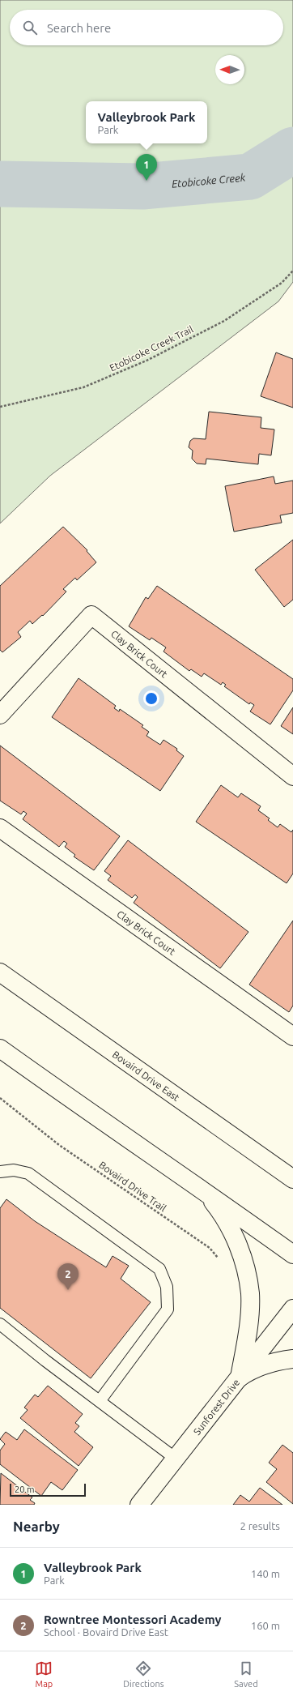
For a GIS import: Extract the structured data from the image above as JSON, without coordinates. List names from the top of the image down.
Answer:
{
  "streets": {
    "street": ["Clay Brick Court", "Bovaird Drive East", "Sunforest Drive"],
    "path": ["Etobicoke Creek Trail", "Bovaird Drive Trail"]
  },
  "water": ["Etobicoke Creek"],
  "scale_bar": "20 m",
  "north": "left",
  "page": {
    "search": "Search here",
    "popup": ["Valleybrook Park", "Park"],
    "pins": ["1", "2"],
    "scale": "20 m",
    "heading": ["Nearby", "2 results"],
    "list": [
      {
        "mark": "1",
        "name": "Valleybrook Park",
        "note": "Park",
        "value": "140 m"
      },
      {
        "mark": "2",
        "name": "Rowntree Montessori Academy",
        "note": "School · Bovaird Drive East",
        "value": "160 m"
      }
    ],
    "nav": ["Map", "Directions", "Saved"]
  }
}
